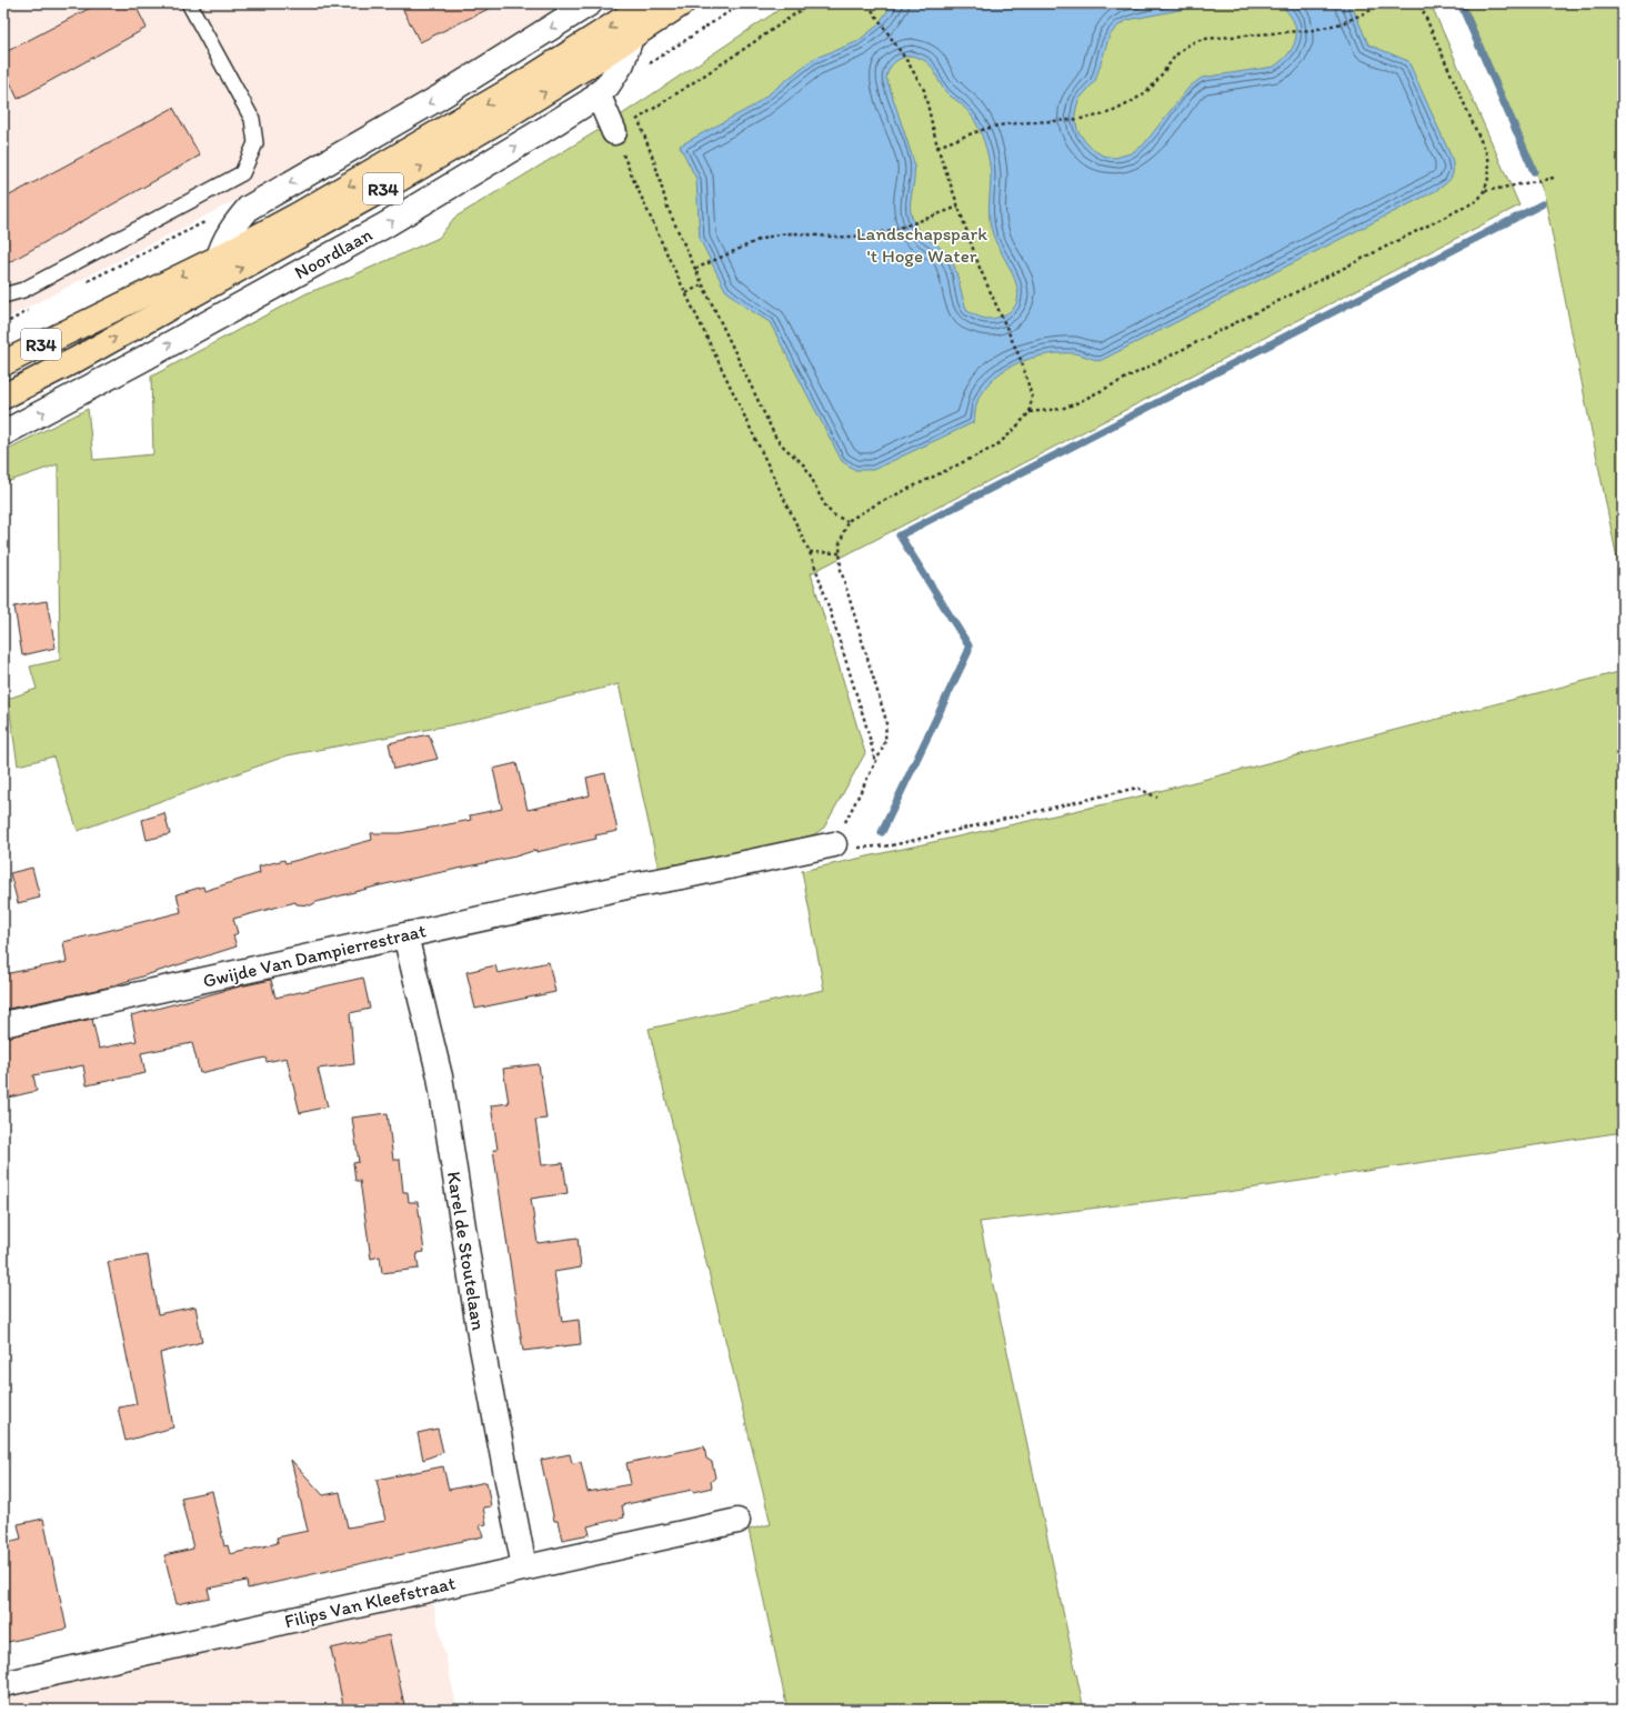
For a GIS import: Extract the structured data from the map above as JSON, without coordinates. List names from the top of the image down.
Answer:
{
  "streets": {
    "main road": ["R34", "Noordlaan"],
    "street": ["Gwijde Van Dampierrestraat", "Karel de Stoutelaan", "Filips Van Kleefstraat"]
  },
  "crossings": [
    ["Gwijde Van Dampierrestraat", "Karel de Stoutelaan"],
    ["Karel de Stoutelaan", "Filips Van Kleefstraat"]
  ],
  "parks": ["Landschapspark 't Hoge Water"]
}
